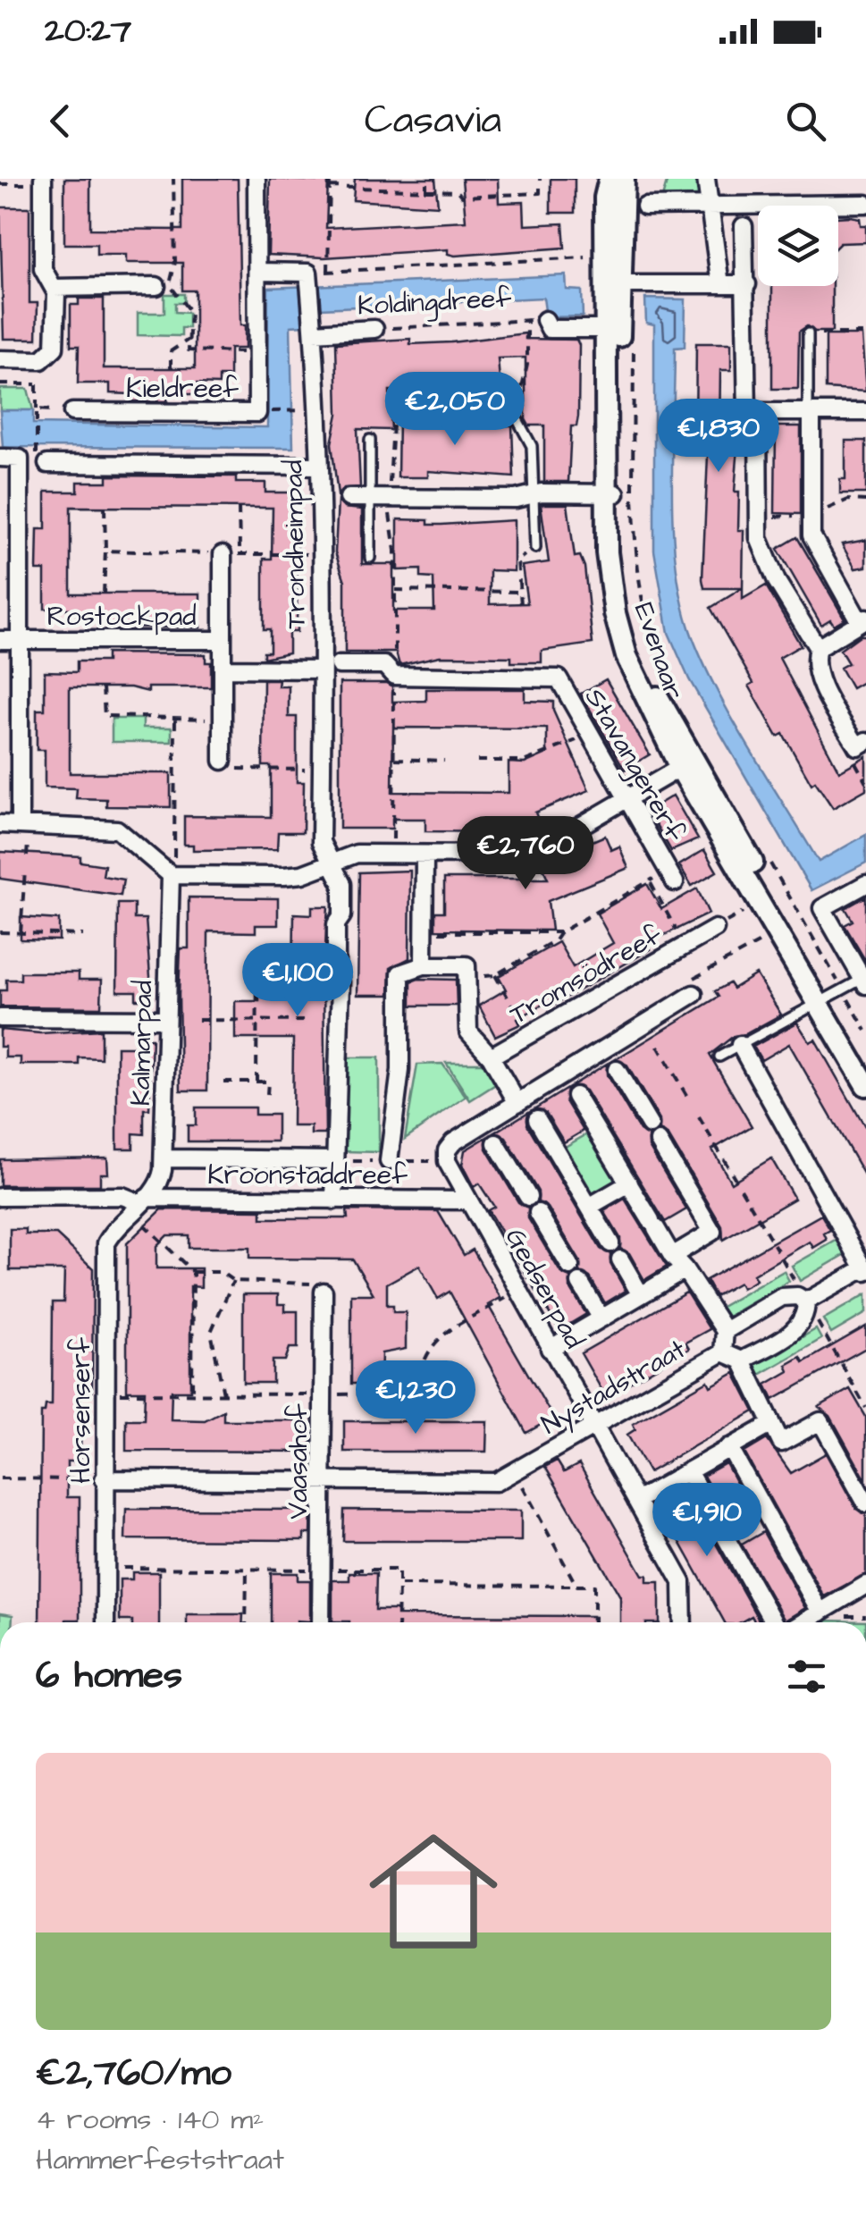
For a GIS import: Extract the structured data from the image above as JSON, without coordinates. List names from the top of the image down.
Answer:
{
  "streets": {
    "street": [
      "Koldingdreef",
      "Kieldreef",
      "Trondheimpad",
      "Rostockpad",
      "Evenaar",
      "Stavangererf",
      "Tromsödreef",
      "Kalmarpad",
      "Kroonstaddreef",
      "Gedserpad",
      "Nystadstraat",
      "Horsenserf",
      "Vaasahof"
    ]
  },
  "crossings": [
    ["Koldingdreef", "Trondheimpad"],
    ["Koldingdreef", "Evenaar"],
    ["Trondheimpad", "Kroonstaddreef"],
    ["Kalmarpad", "Kroonstaddreef"],
    ["Kalmarpad", "Horsenserf"],
    ["Kroonstaddreef", "Gedserpad"],
    ["Kroonstaddreef", "Horsenserf"],
    ["Gedserpad", "Nystadstraat"],
    ["Nystadstraat", "Horsenserf"],
    ["Nystadstraat", "Vaasahof"]
  ],
  "page": {
    "status": "20:27",
    "header": "Casavia",
    "price": [
      "€2,050",
      "€1,830",
      "€2,760",
      "€1,100",
      "€1,230",
      "€1,910"
    ],
    "heading": "6 homes",
    "list": [
      {
        "name": "€2,760/mo",
        "note": "4 rooms · 140 m² · Hammerfeststraat"
      }
    ]
  }
}
